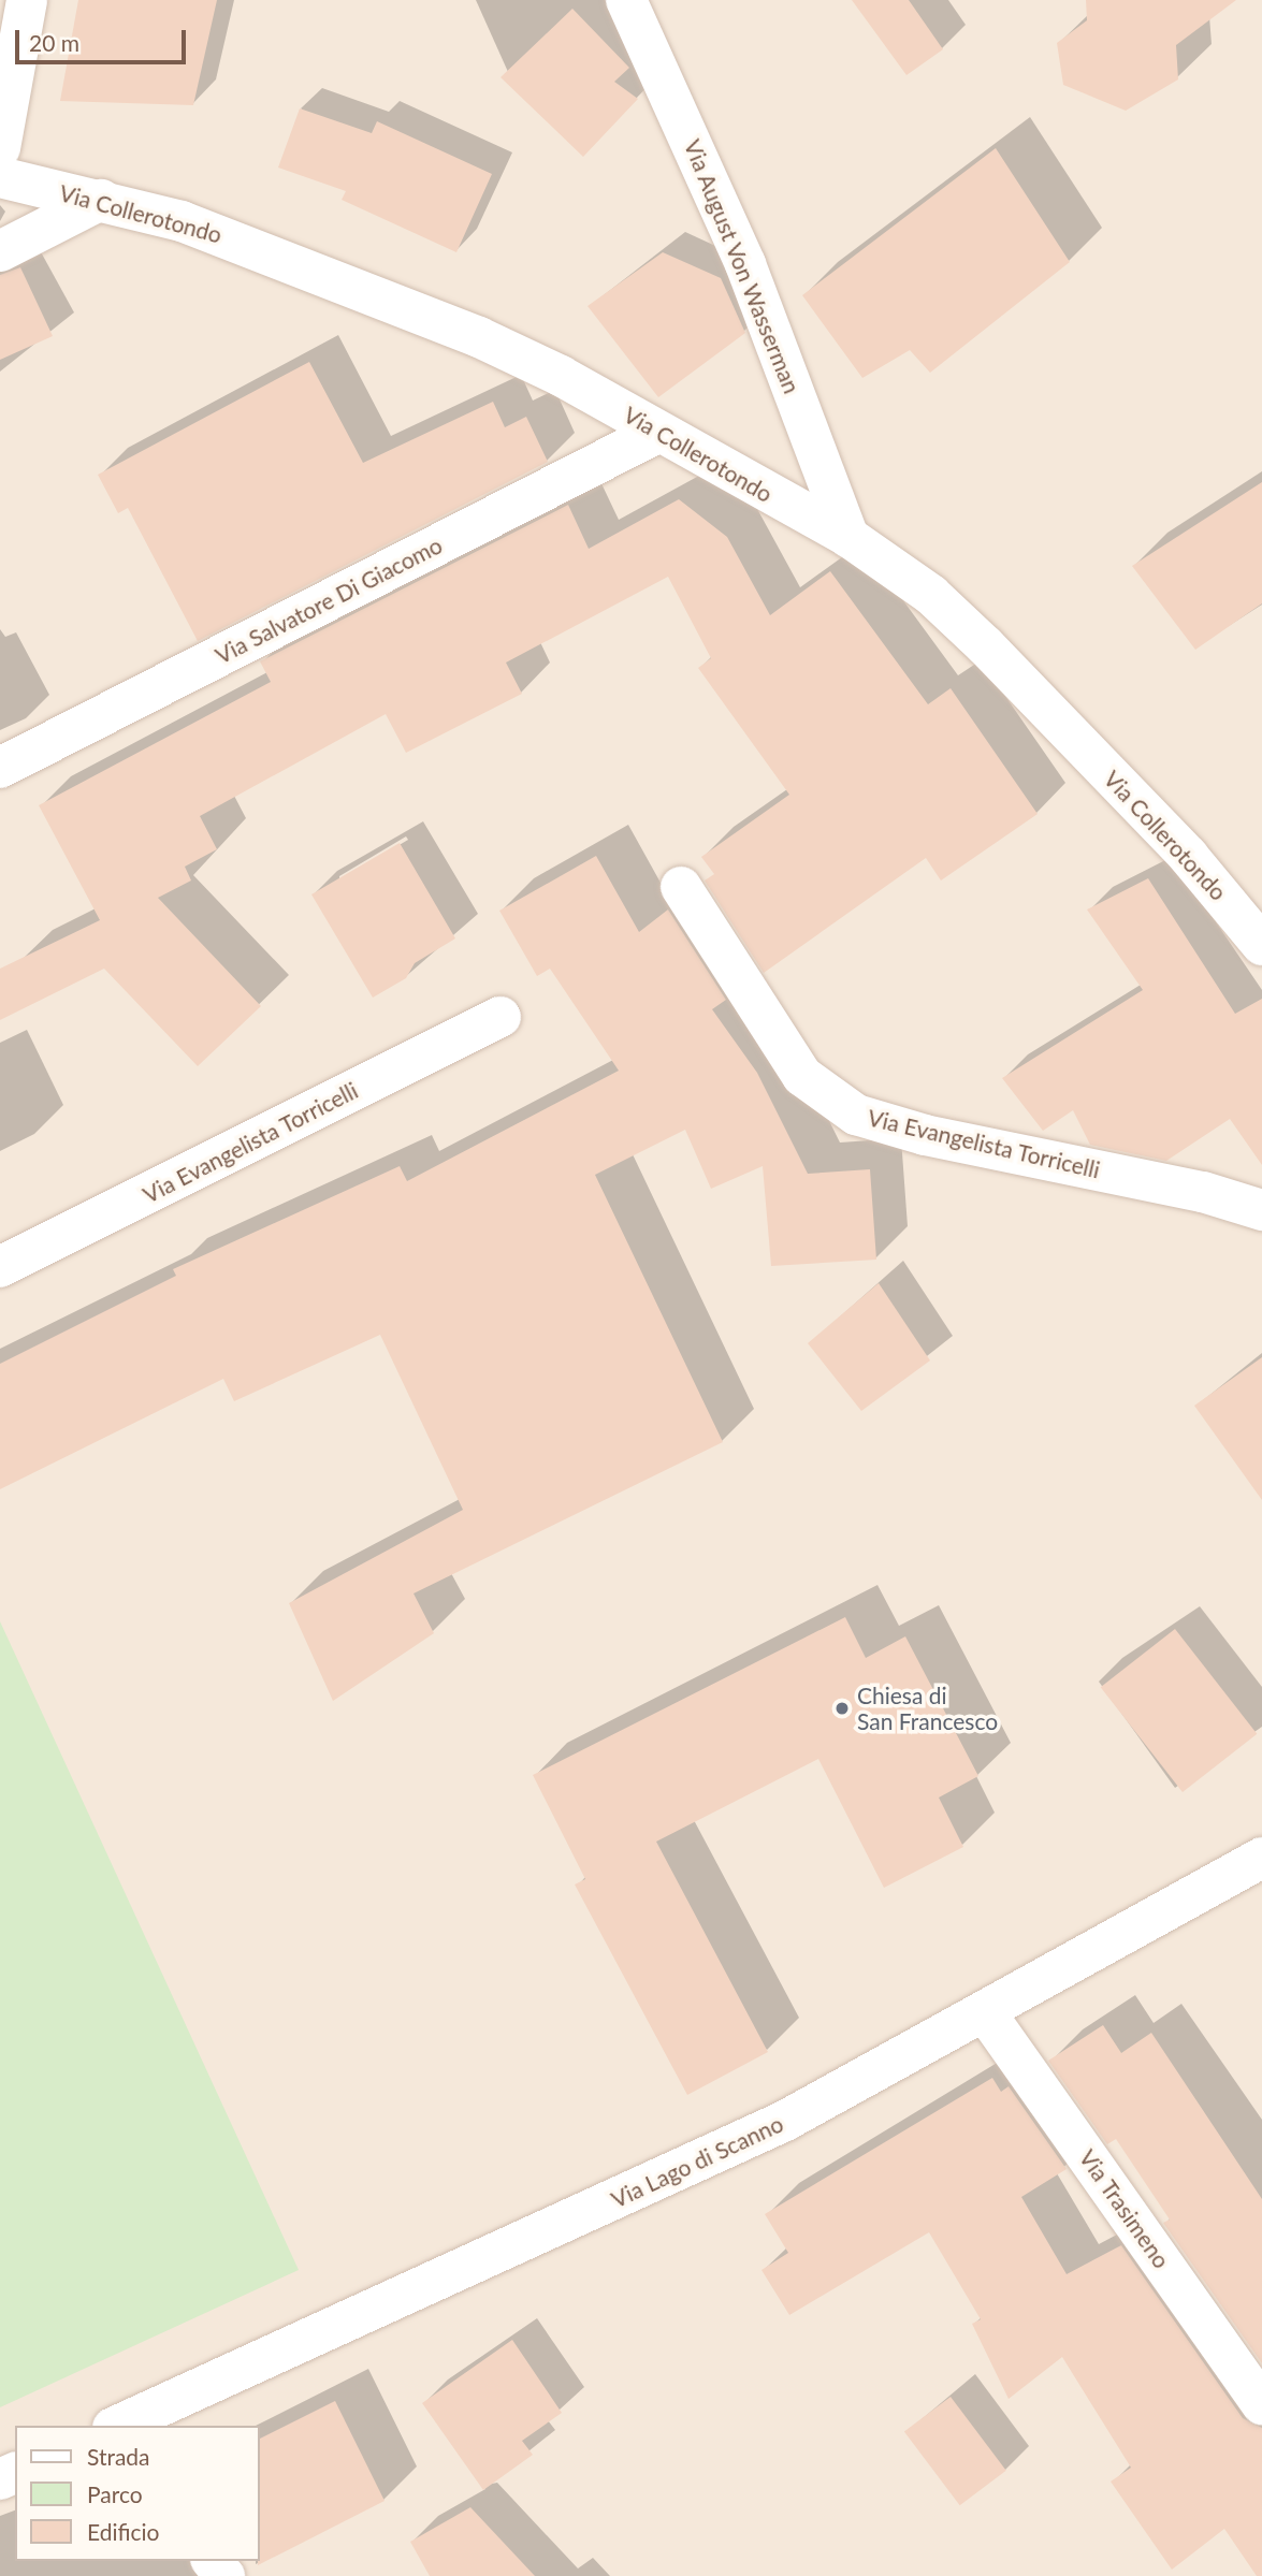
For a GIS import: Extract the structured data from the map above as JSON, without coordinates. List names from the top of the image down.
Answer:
{
  "streets": {
    "street": [
      "Via Collerotondo",
      "Via August Von Wasserman",
      "Via Salvatore Di Giacomo",
      "Via Evangelista Torricelli",
      "Via Lago di Scanno",
      "Via Trasimeno"
    ]
  },
  "crossings": [
    ["Via Collerotondo", "Via August Von Wasserman"],
    ["Via Collerotondo", "Via Salvatore Di Giacomo"],
    ["Via Lago di Scanno", "Via Trasimeno"]
  ],
  "places": ["Chiesa di San Francesco"],
  "legend": ["Strada", "Parco", "Edificio"],
  "scale_bar": "20 m"
}
